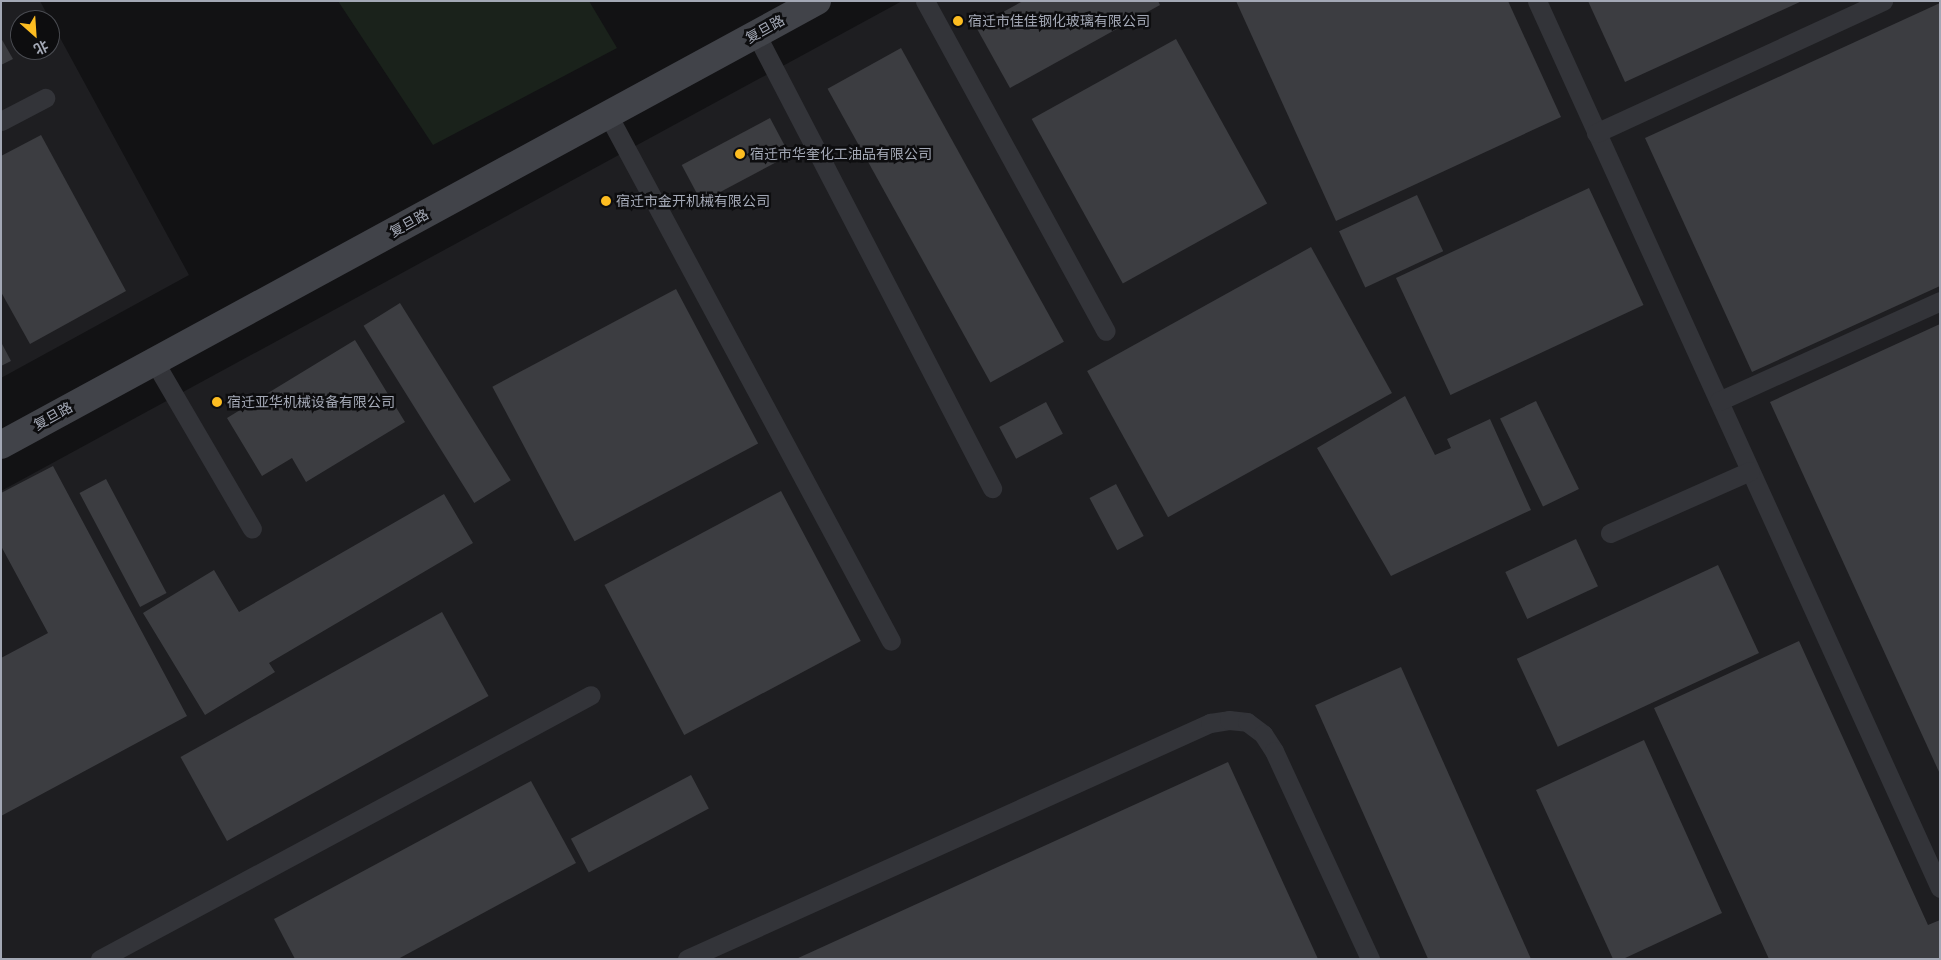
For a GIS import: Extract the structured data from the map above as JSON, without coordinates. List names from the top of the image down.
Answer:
{
  "streets": {
    "street": ["复旦路"]
  },
  "places": [
    "宿迁市佳佳钢化玻璃有限公司",
    "宿迁市华奎化工油品有限公司",
    "宿迁市金开机械有限公司",
    "宿迁亚华机械设备有限公司"
  ],
  "north": "bottom right"
}
